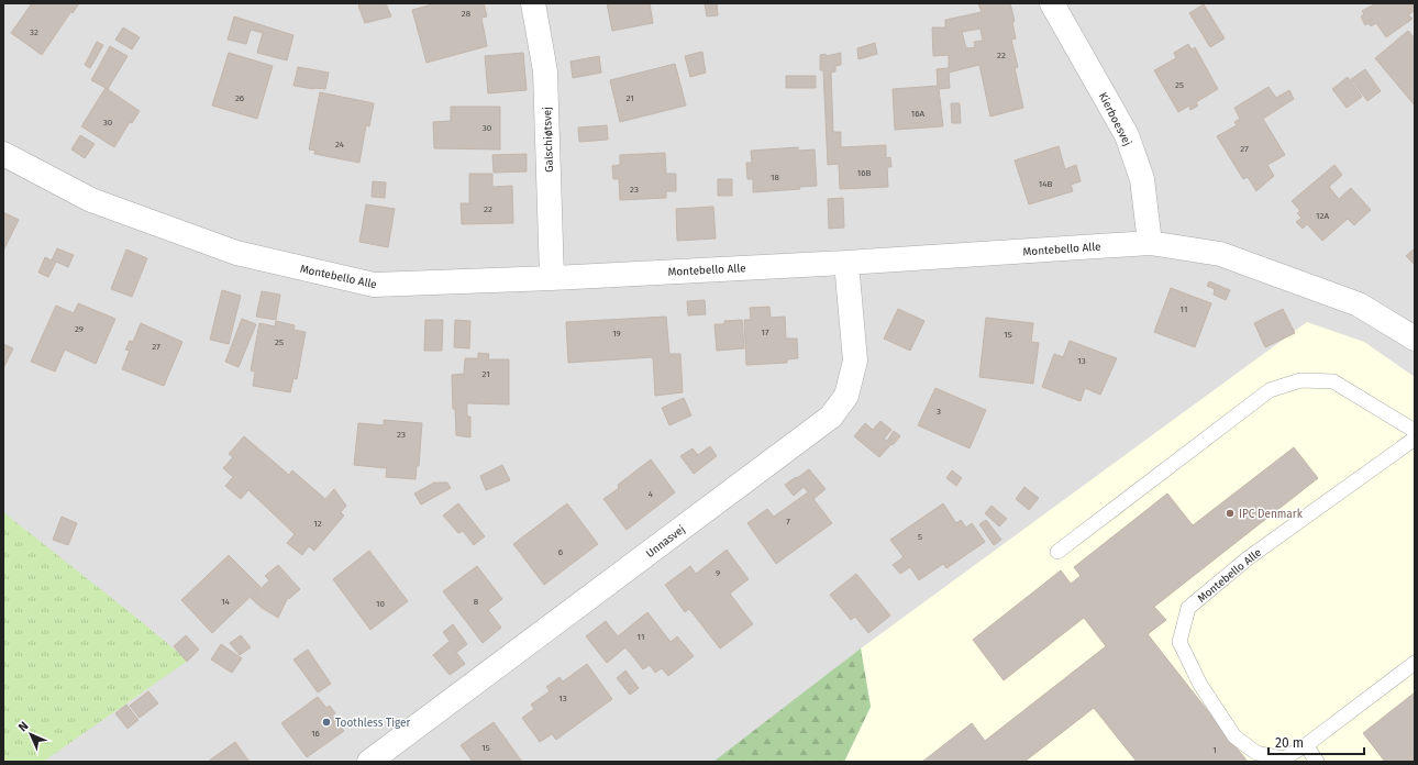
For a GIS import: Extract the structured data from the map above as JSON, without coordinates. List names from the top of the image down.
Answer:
{
  "streets": {
    "street": [
      "Kierboesvej",
      "Galschiøtsvej",
      "Montebello Alle",
      "Unnasvej"
    ]
  },
  "crossings": [
    ["Kierboesvej", "Montebello Alle"],
    ["Galschiøtsvej", "Montebello Alle"],
    ["Montebello Alle", "Unnasvej"]
  ],
  "places": ["IPC Denmark", "Toothless Tiger"],
  "house_numbers": [
    "28",
    "32",
    "22",
    "25",
    "26",
    "21",
    "16A",
    "30",
    "30",
    "24",
    "27",
    "16B",
    "18",
    "14B",
    "23",
    "22",
    "12A",
    "11",
    "29",
    "17",
    "19",
    "15",
    "25",
    "27",
    "13",
    "21",
    "3",
    "23",
    "4",
    "7",
    "12",
    "5",
    "6",
    "9",
    "14",
    "8",
    "10",
    "11",
    "13",
    "16",
    "15",
    "1"
  ],
  "scale_bar": "20 m",
  "north": "top left"
}
